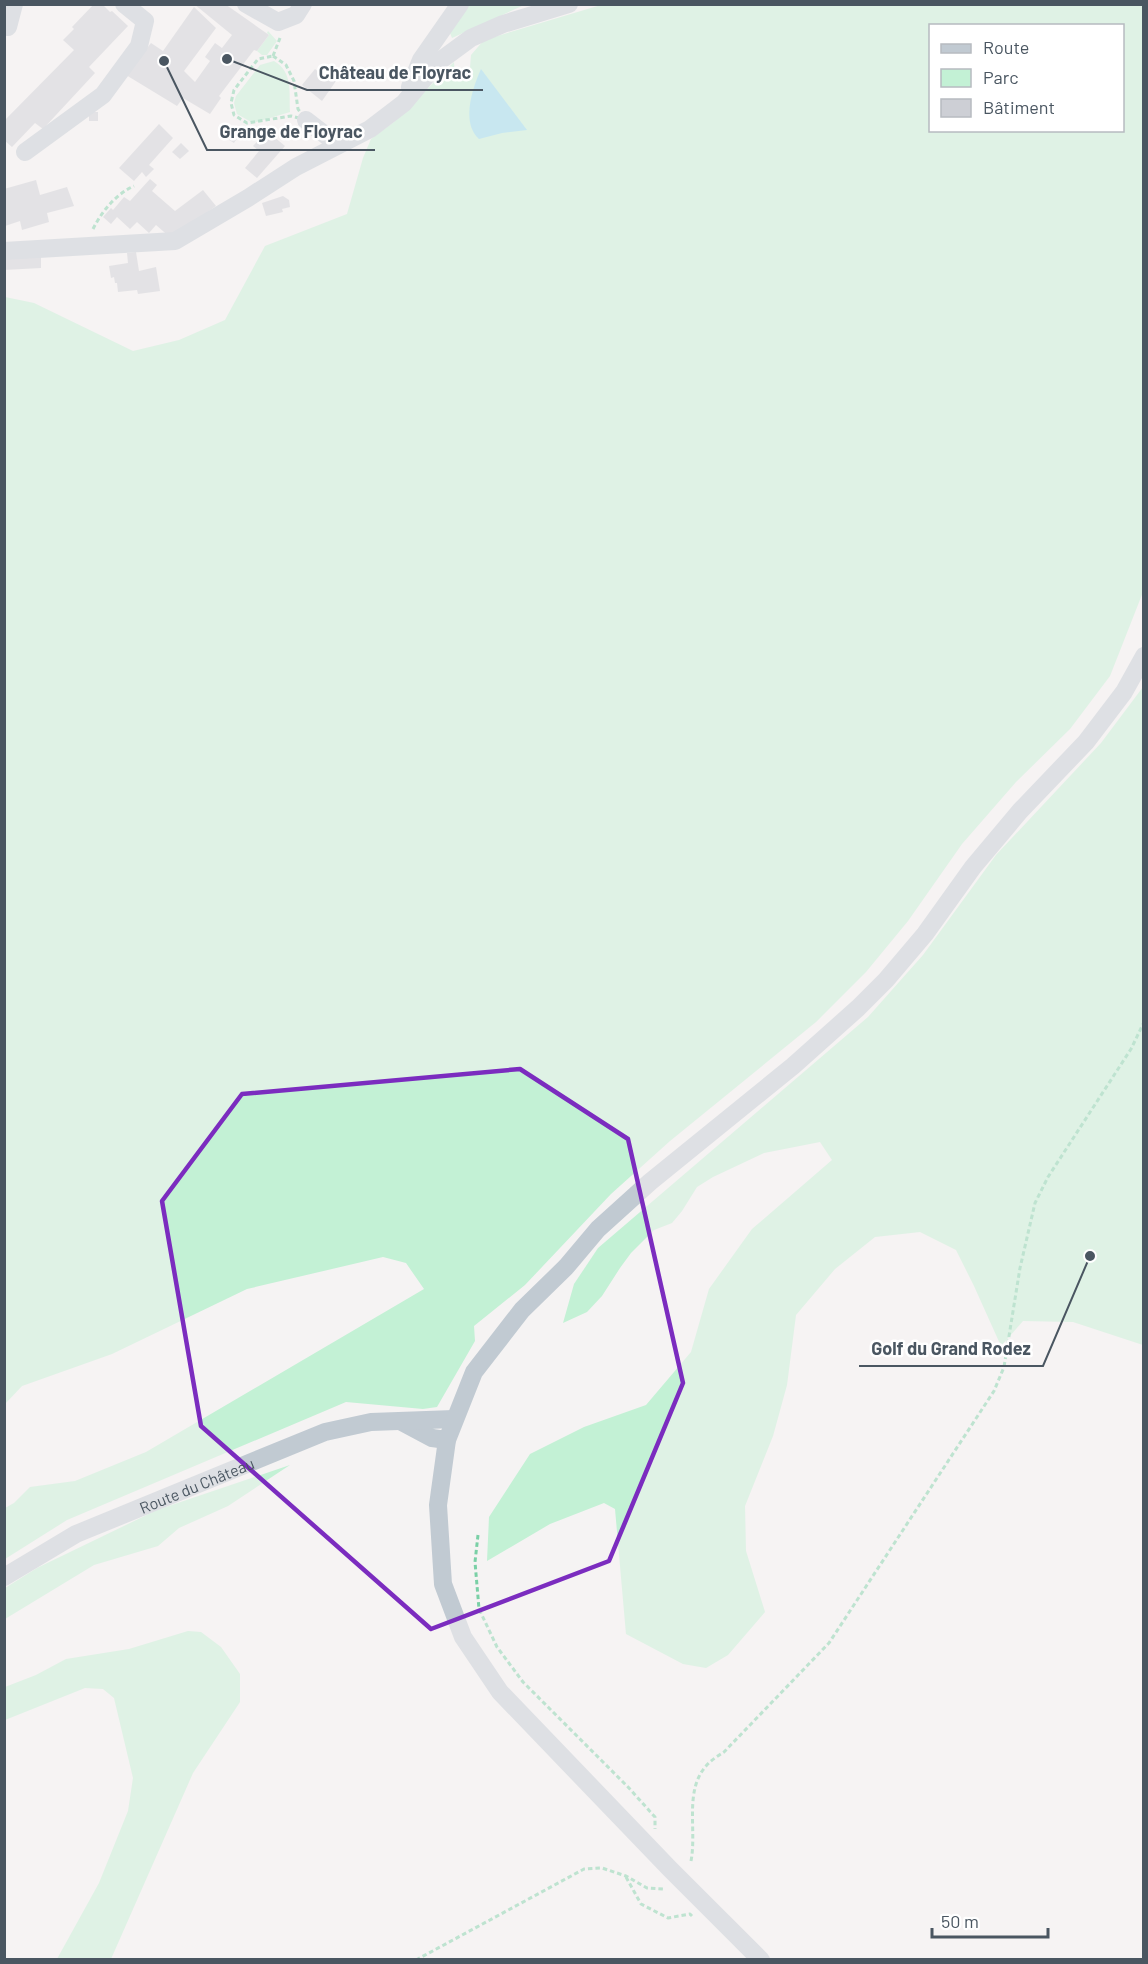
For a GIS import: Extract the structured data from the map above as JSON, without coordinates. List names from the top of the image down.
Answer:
{
  "streets": {
    "street": ["Route du Château"]
  },
  "places": ["Château de Floyrac", "Grange de Floyrac", "Golf du Grand Rodez"],
  "legend": ["Route", "Parc", "Bâtiment"],
  "scale_bar": "50 m"
}
